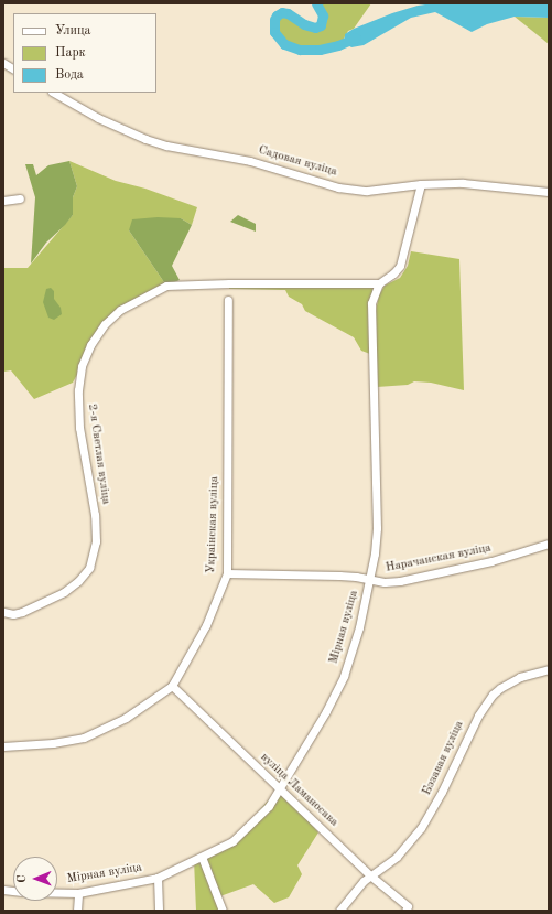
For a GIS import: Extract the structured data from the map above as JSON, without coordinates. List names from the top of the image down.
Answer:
{
  "streets": {
    "street": [
      "Садовая вуліца",
      "2-я Светлая вуліца",
      "Украінская вуліца",
      "Нарачанская вуліца",
      "Мірная вуліца",
      "Бэзавая вуліца",
      "вуліца Ламаносава"
    ]
  },
  "crossings": [
    ["2-я Светлая вуліца", "Мірная вуліца"],
    ["Украінская вуліца", "Нарачанская вуліца"],
    ["Украінская вуліца", "вуліца Ламаносава"],
    ["Нарачанская вуліца", "Мірная вуліца"],
    ["Мірная вуліца", "вуліца Ламаносава"],
    ["Бэзавая вуліца", "вуліца Ламаносава"]
  ],
  "legend": ["Улица", "Парк", "Вода"],
  "north": "left"
}
